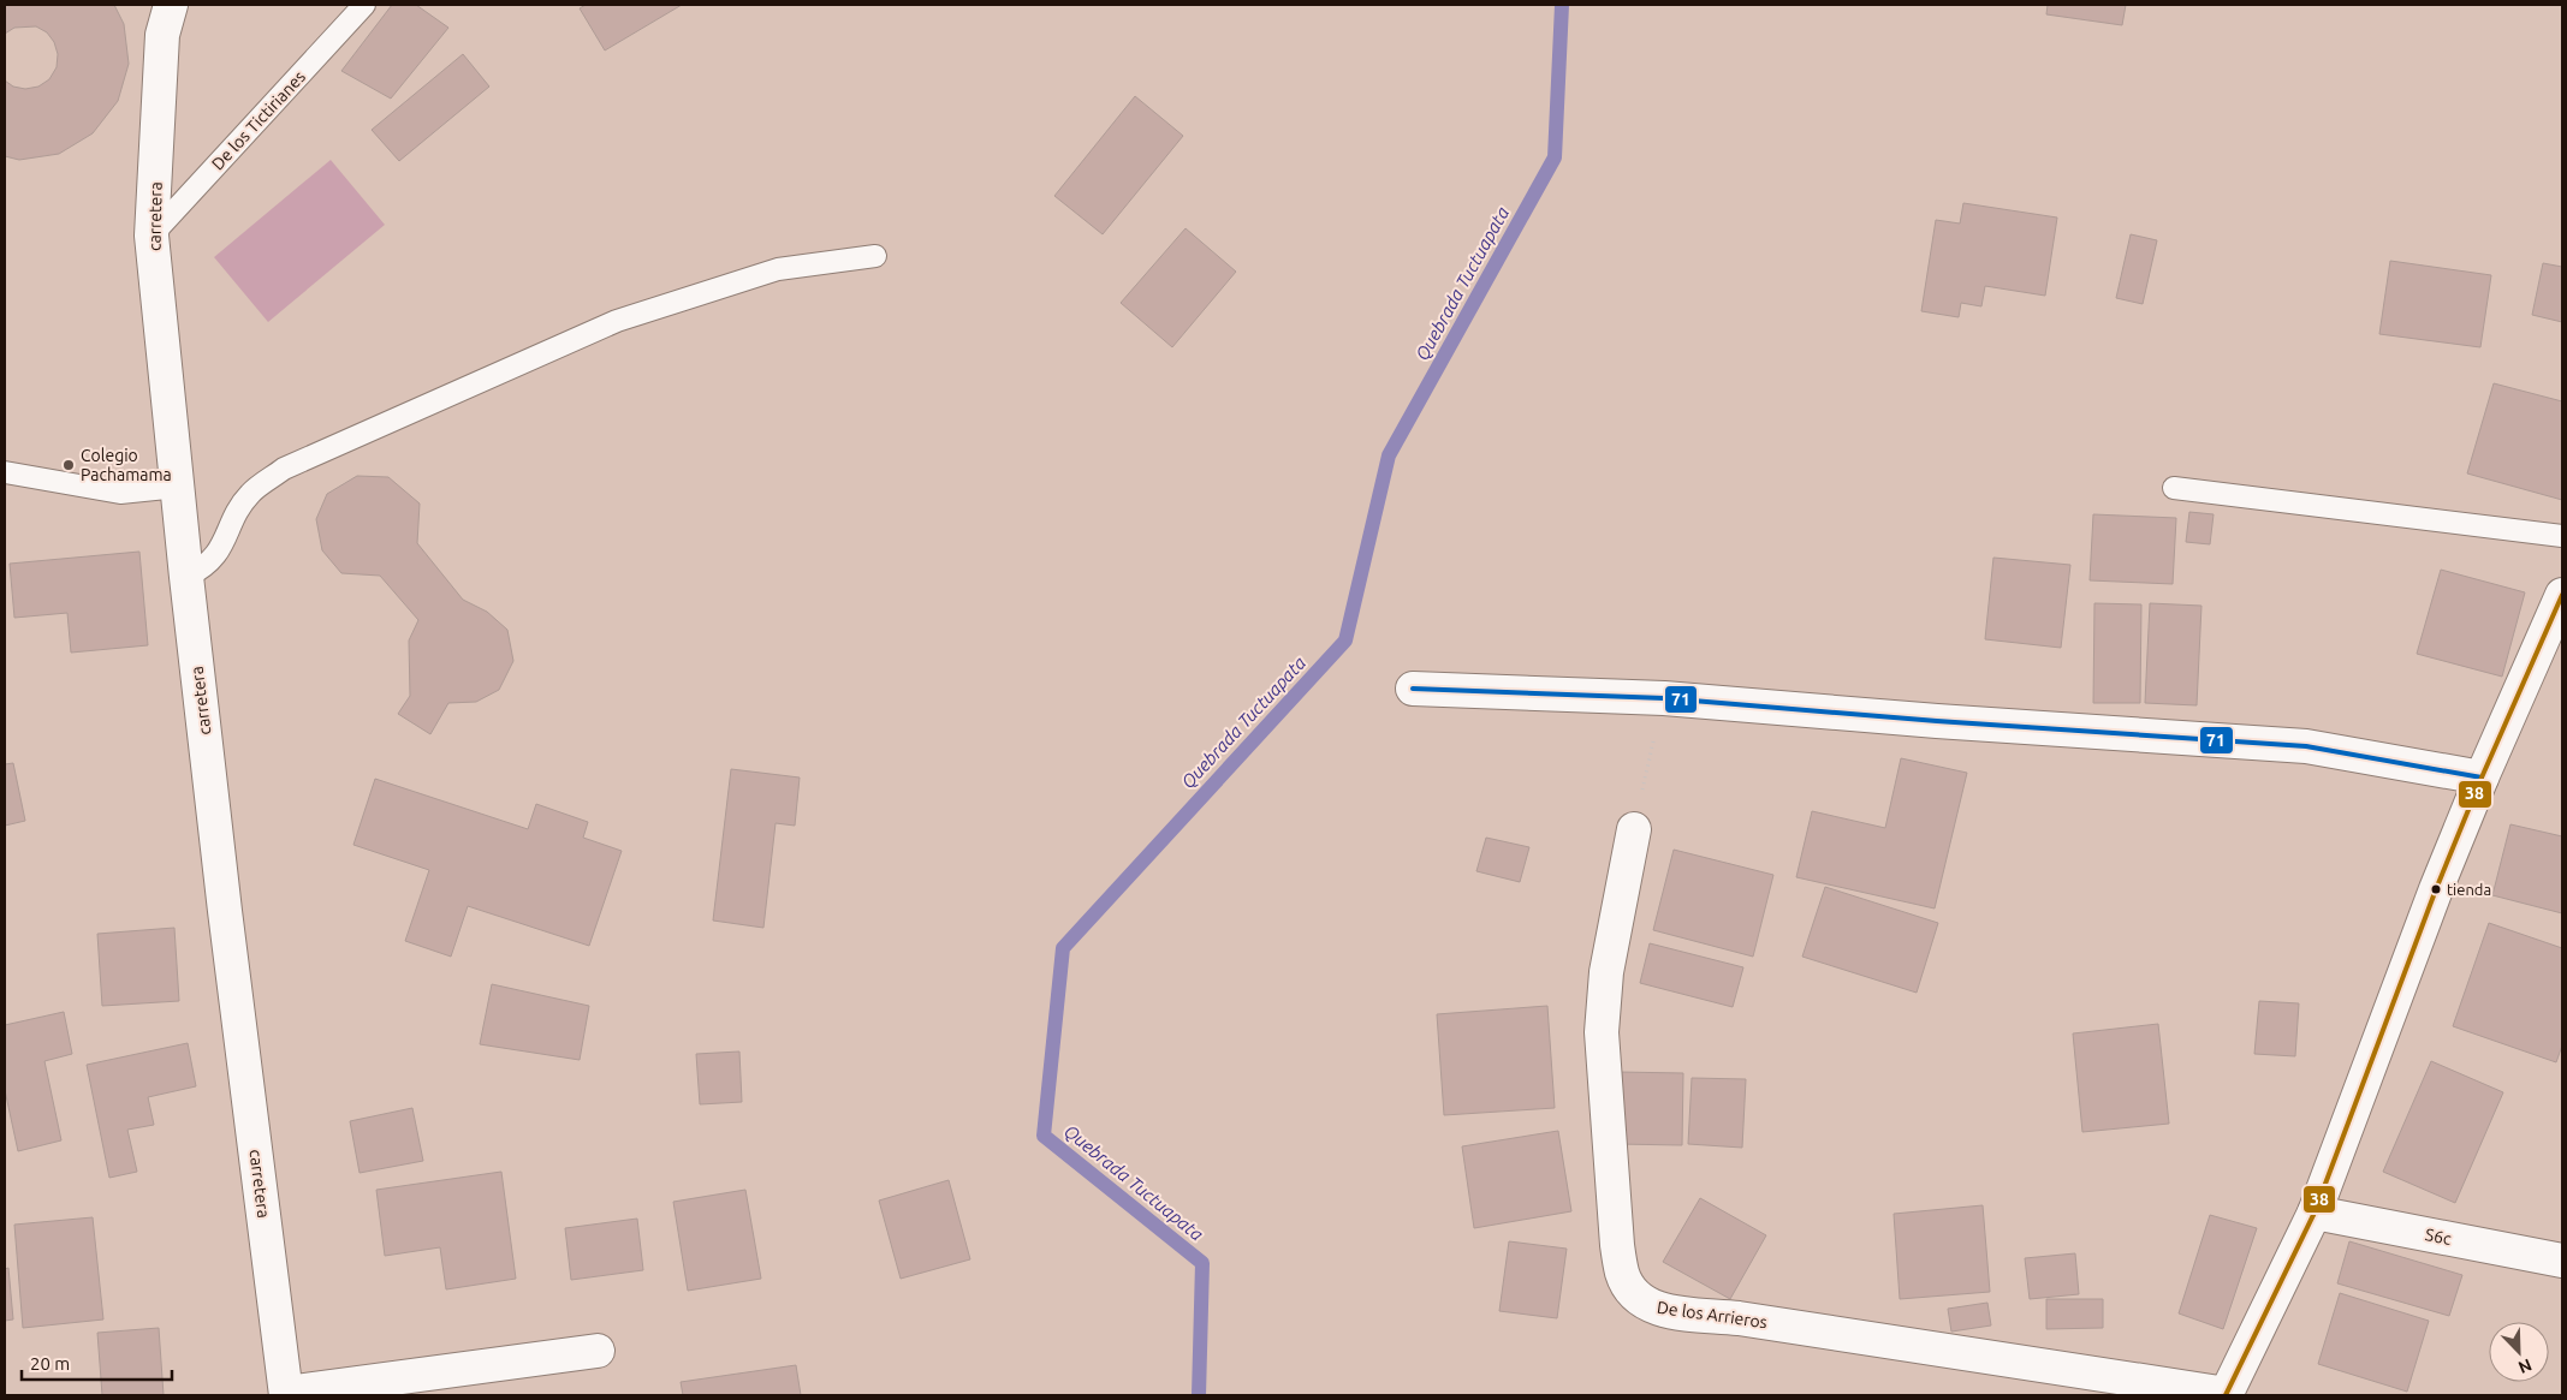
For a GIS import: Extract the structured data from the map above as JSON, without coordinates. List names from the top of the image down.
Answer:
{
  "streets": {
    "street": ["carretera", "S6c", "De los Arrieros"],
    "lane": ["De los Tictirianes"]
  },
  "crossings": [
    ["De los Tictirianes", "carretera"]
  ],
  "water": ["Quebrada Tuctuapata"],
  "places": ["Colegio Pachamama", "tienda"],
  "lines": ["transit line 38", "transit line 71"],
  "scale_bar": "20 m",
  "north": "bottom right"
}
